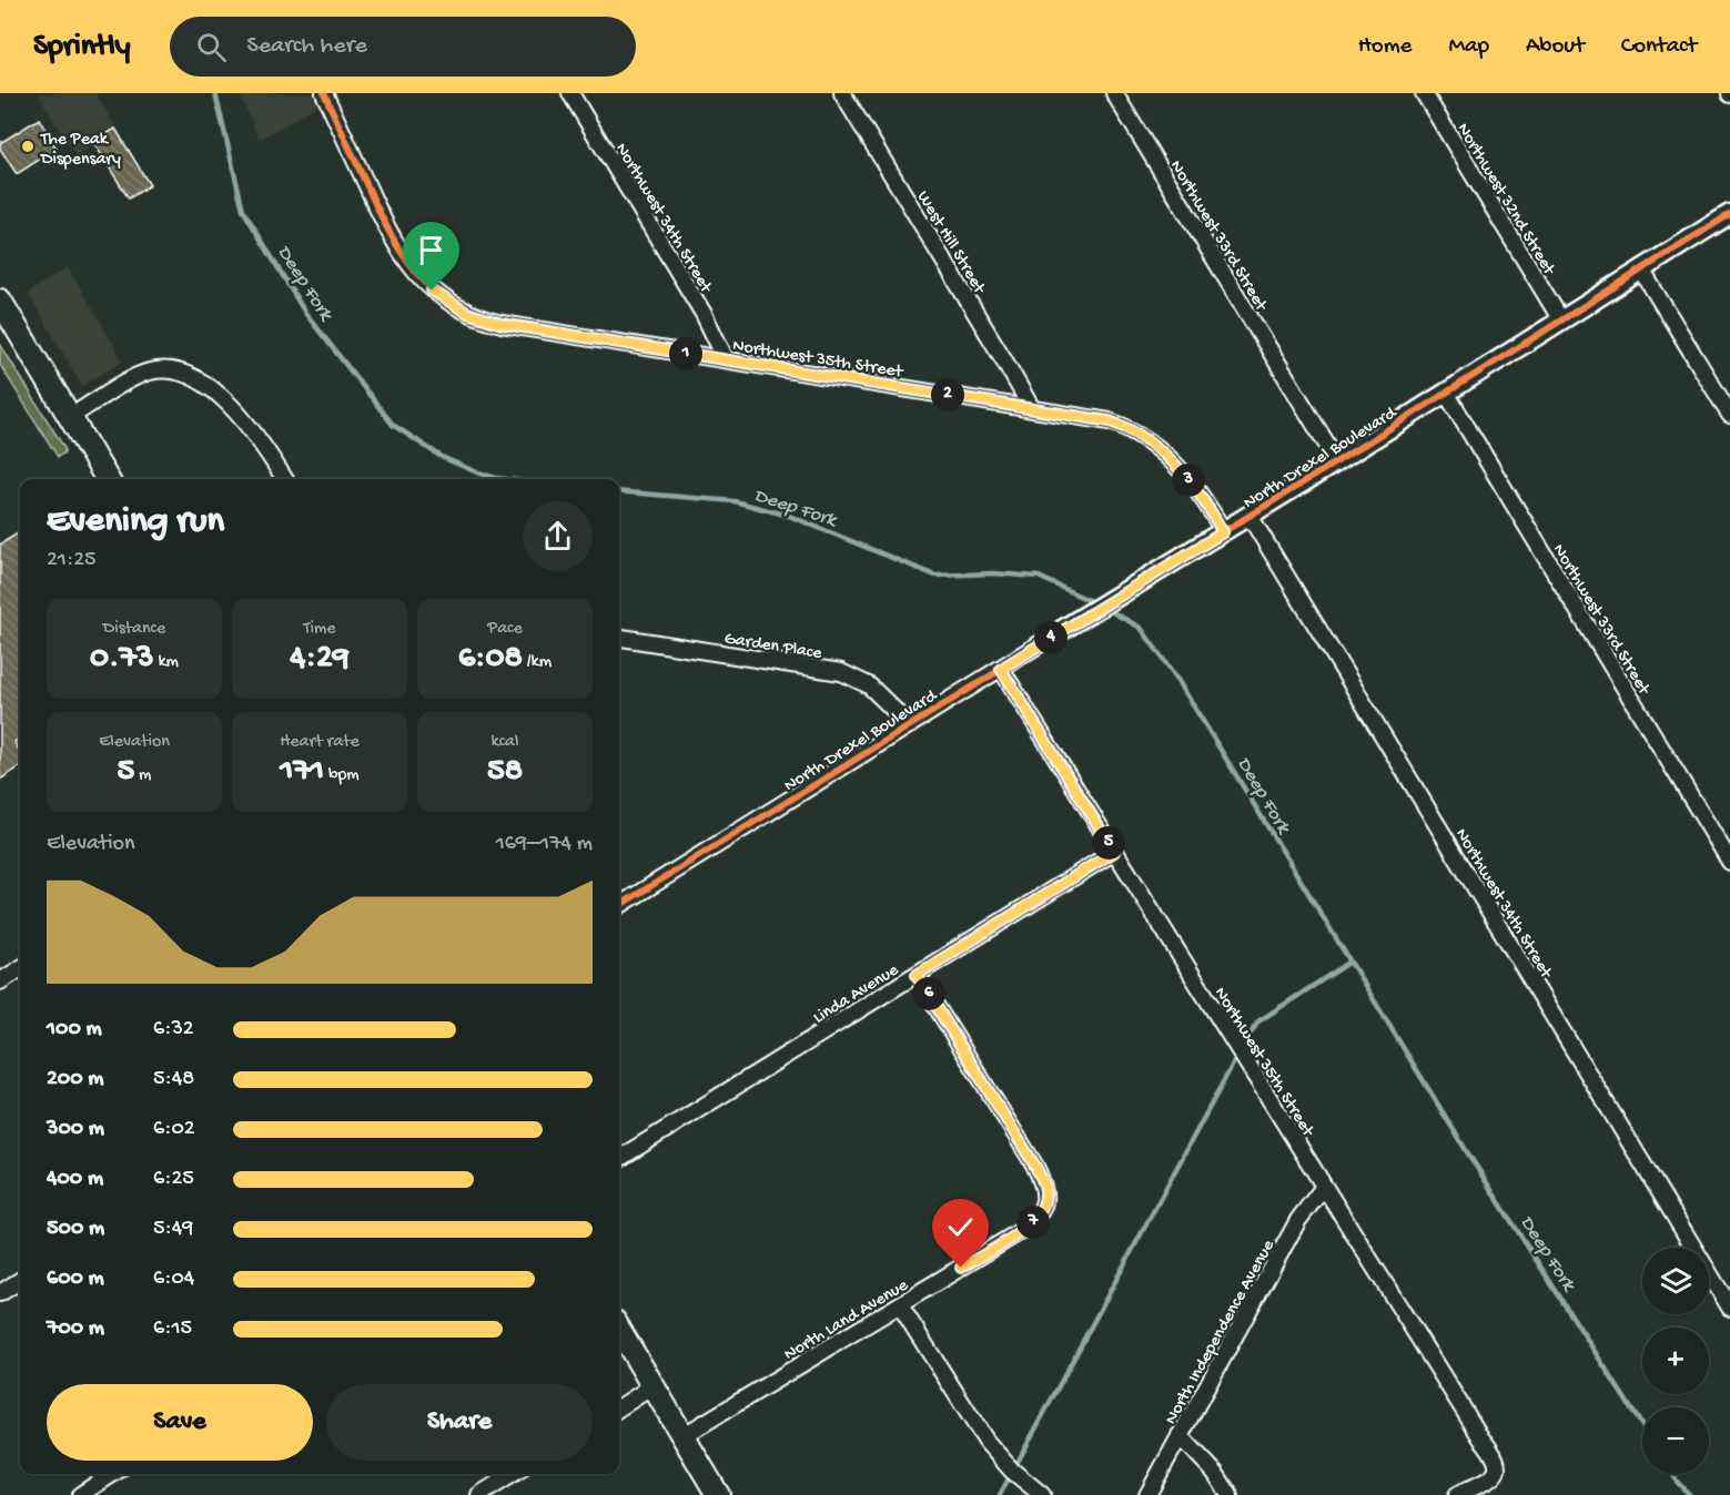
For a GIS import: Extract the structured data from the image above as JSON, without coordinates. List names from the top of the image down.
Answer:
{
  "streets": {
    "street": [
      "Northwest 32nd Street",
      "Northwest 34th Street",
      "Northwest 33rd Street",
      "West Hill Street",
      "Northwest 35th Street",
      "North Drexel Boulevard",
      "Garden Place",
      "Linda Avenue",
      "North Land Avenue",
      "North Independence Avenue"
    ]
  },
  "crossings": [
    ["Northwest 32nd Street", "North Drexel Boulevard"],
    ["Northwest 34th Street", "Northwest 35th Street"],
    ["Northwest 34th Street", "North Drexel Boulevard"],
    ["Northwest 33rd Street", "North Drexel Boulevard"],
    ["West Hill Street", "Northwest 35th Street"],
    ["Northwest 35th Street", "North Drexel Boulevard"],
    ["Northwest 35th Street", "Linda Avenue"],
    ["Northwest 35th Street", "North Independence Avenue"],
    ["North Drexel Boulevard", "Garden Place"],
    ["Linda Avenue", "North Land Avenue"]
  ],
  "water": ["Deep Fork"],
  "places": ["The Peak Dispensary"],
  "page": {
    "header": "Sprintly",
    "search": "Search here",
    "nav": [
      "Home",
      "Map",
      "About",
      "Contact"
    ],
    "pins": [
      "1",
      "2",
      "3",
      "4",
      "5",
      "6",
      "7"
    ],
    "heading": ["Evening run", "21:25"],
    "stats": [
      ["Distance", "0.73 km"],
      ["Time", "4:29"],
      ["Pace", "6:08 /km"],
      ["Elevation", "5 m"],
      ["Heart rate", "171 bpm"],
      ["kcal", "58"]
    ],
    "chart": ["Elevation", "169–174 m"],
    "list": [
      {
        "name": "100 m",
        "note": "6:32"
      },
      {
        "name": "200 m",
        "note": "5:48"
      },
      {
        "name": "300 m",
        "note": "6:02"
      },
      {
        "name": "400 m",
        "note": "6:25"
      },
      {
        "name": "500 m",
        "note": "5:49"
      },
      {
        "name": "600 m",
        "note": "6:04"
      },
      {
        "name": "700 m",
        "note": "6:15"
      }
    ],
    "map_buttons": ["+", "−"],
    "buttons": ["Save", "Share"]
  }
}
